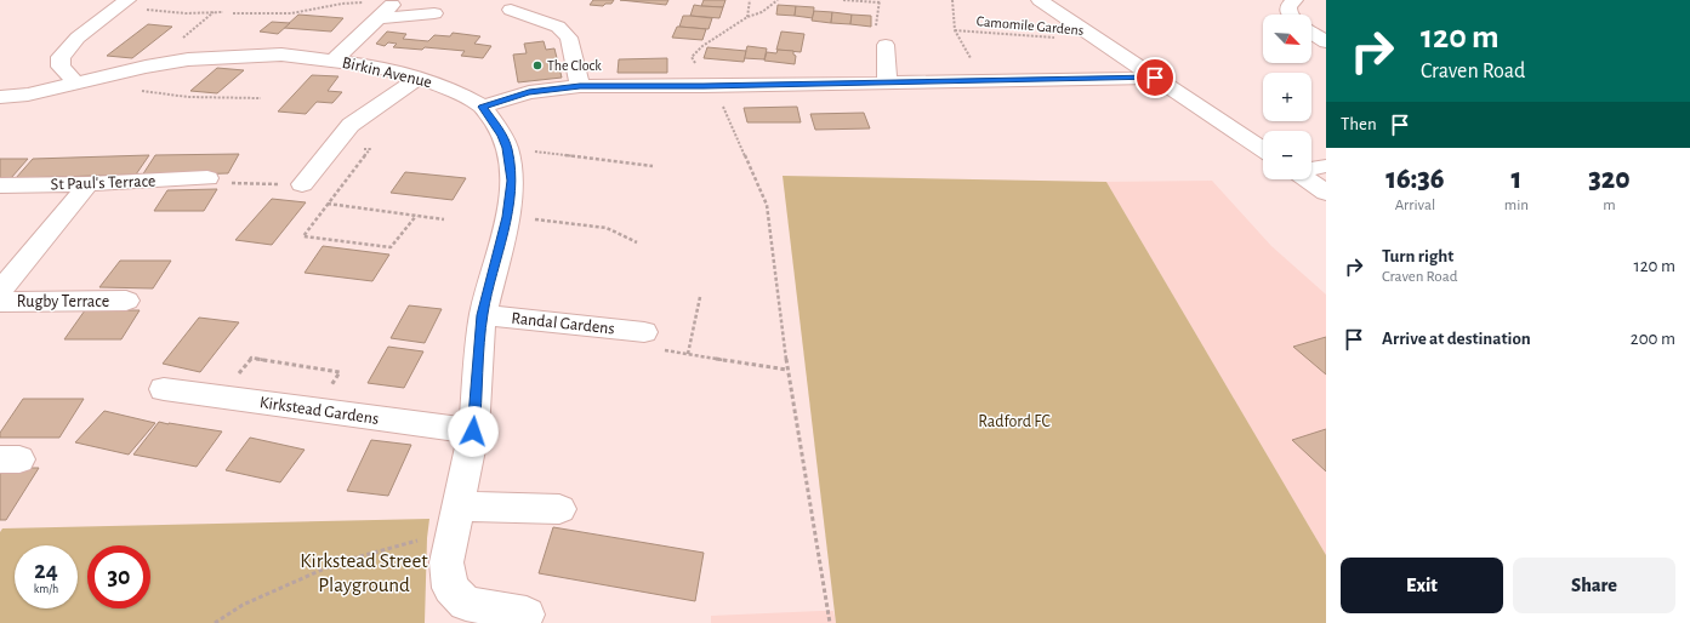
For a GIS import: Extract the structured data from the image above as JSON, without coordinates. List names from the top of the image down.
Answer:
{
  "streets": {
    "street": [
      "Birkin Avenue",
      "St Paul's Terrace",
      "Rugby Terrace",
      "Randal Gardens",
      "Kirkstead Gardens"
    ],
    "path": ["Camomile Gardens"]
  },
  "crossings": [
    ["Birkin Avenue", "Randal Gardens"],
    ["Birkin Avenue", "Kirkstead Gardens"]
  ],
  "parks": ["Radford FC", "Kirkstead Street Playground"],
  "places": ["The Clock"],
  "north": "bottom right",
  "page": {
    "turn": ["120 m", "Craven Road"],
    "map_buttons": ["+", "−"],
    "then": "Then",
    "eta": [
      "16:36",
      "Arrival",
      "1",
      "min",
      "320",
      "m"
    ],
    "list": [
      {
        "name": "Turn right",
        "note": "Craven Road",
        "value": "120 m"
      },
      {
        "name": "Arrive at destination",
        "value": "200 m"
      }
    ],
    "speed": "24 km/h",
    "limit": "30",
    "buttons": ["Exit", "Share"]
  }
}
